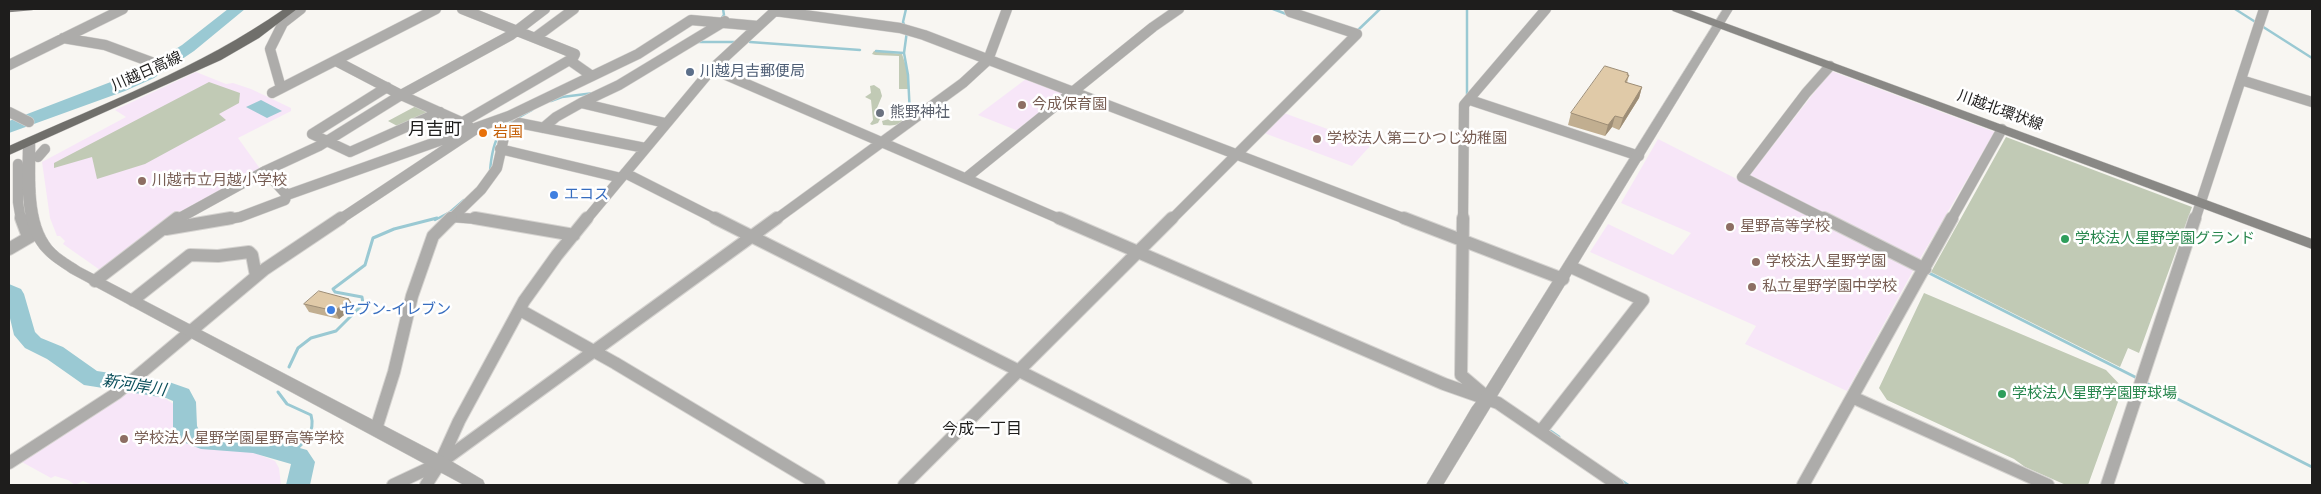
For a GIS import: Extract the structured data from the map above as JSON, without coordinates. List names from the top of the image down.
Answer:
{
  "streets": {
    "main road": ["川越日高線", "川越北環状線"]
  },
  "districts": ["月吉町", "今成一丁目"],
  "water": ["新河岸川"],
  "places": [
    "川越月吉郵便局",
    "今成保育園",
    "熊野神社",
    "岩国",
    "学校法人第二ひつじ幼稚園",
    "川越市立月越小学校",
    "エコス",
    "星野高等学校",
    "学校法人星野学園グランド",
    "学校法人星野学園",
    "私立星野学園中学校",
    "セブン-イレブン",
    "学校法人星野学園野球場",
    "学校法人星野学園星野高等学校"
  ]
}
